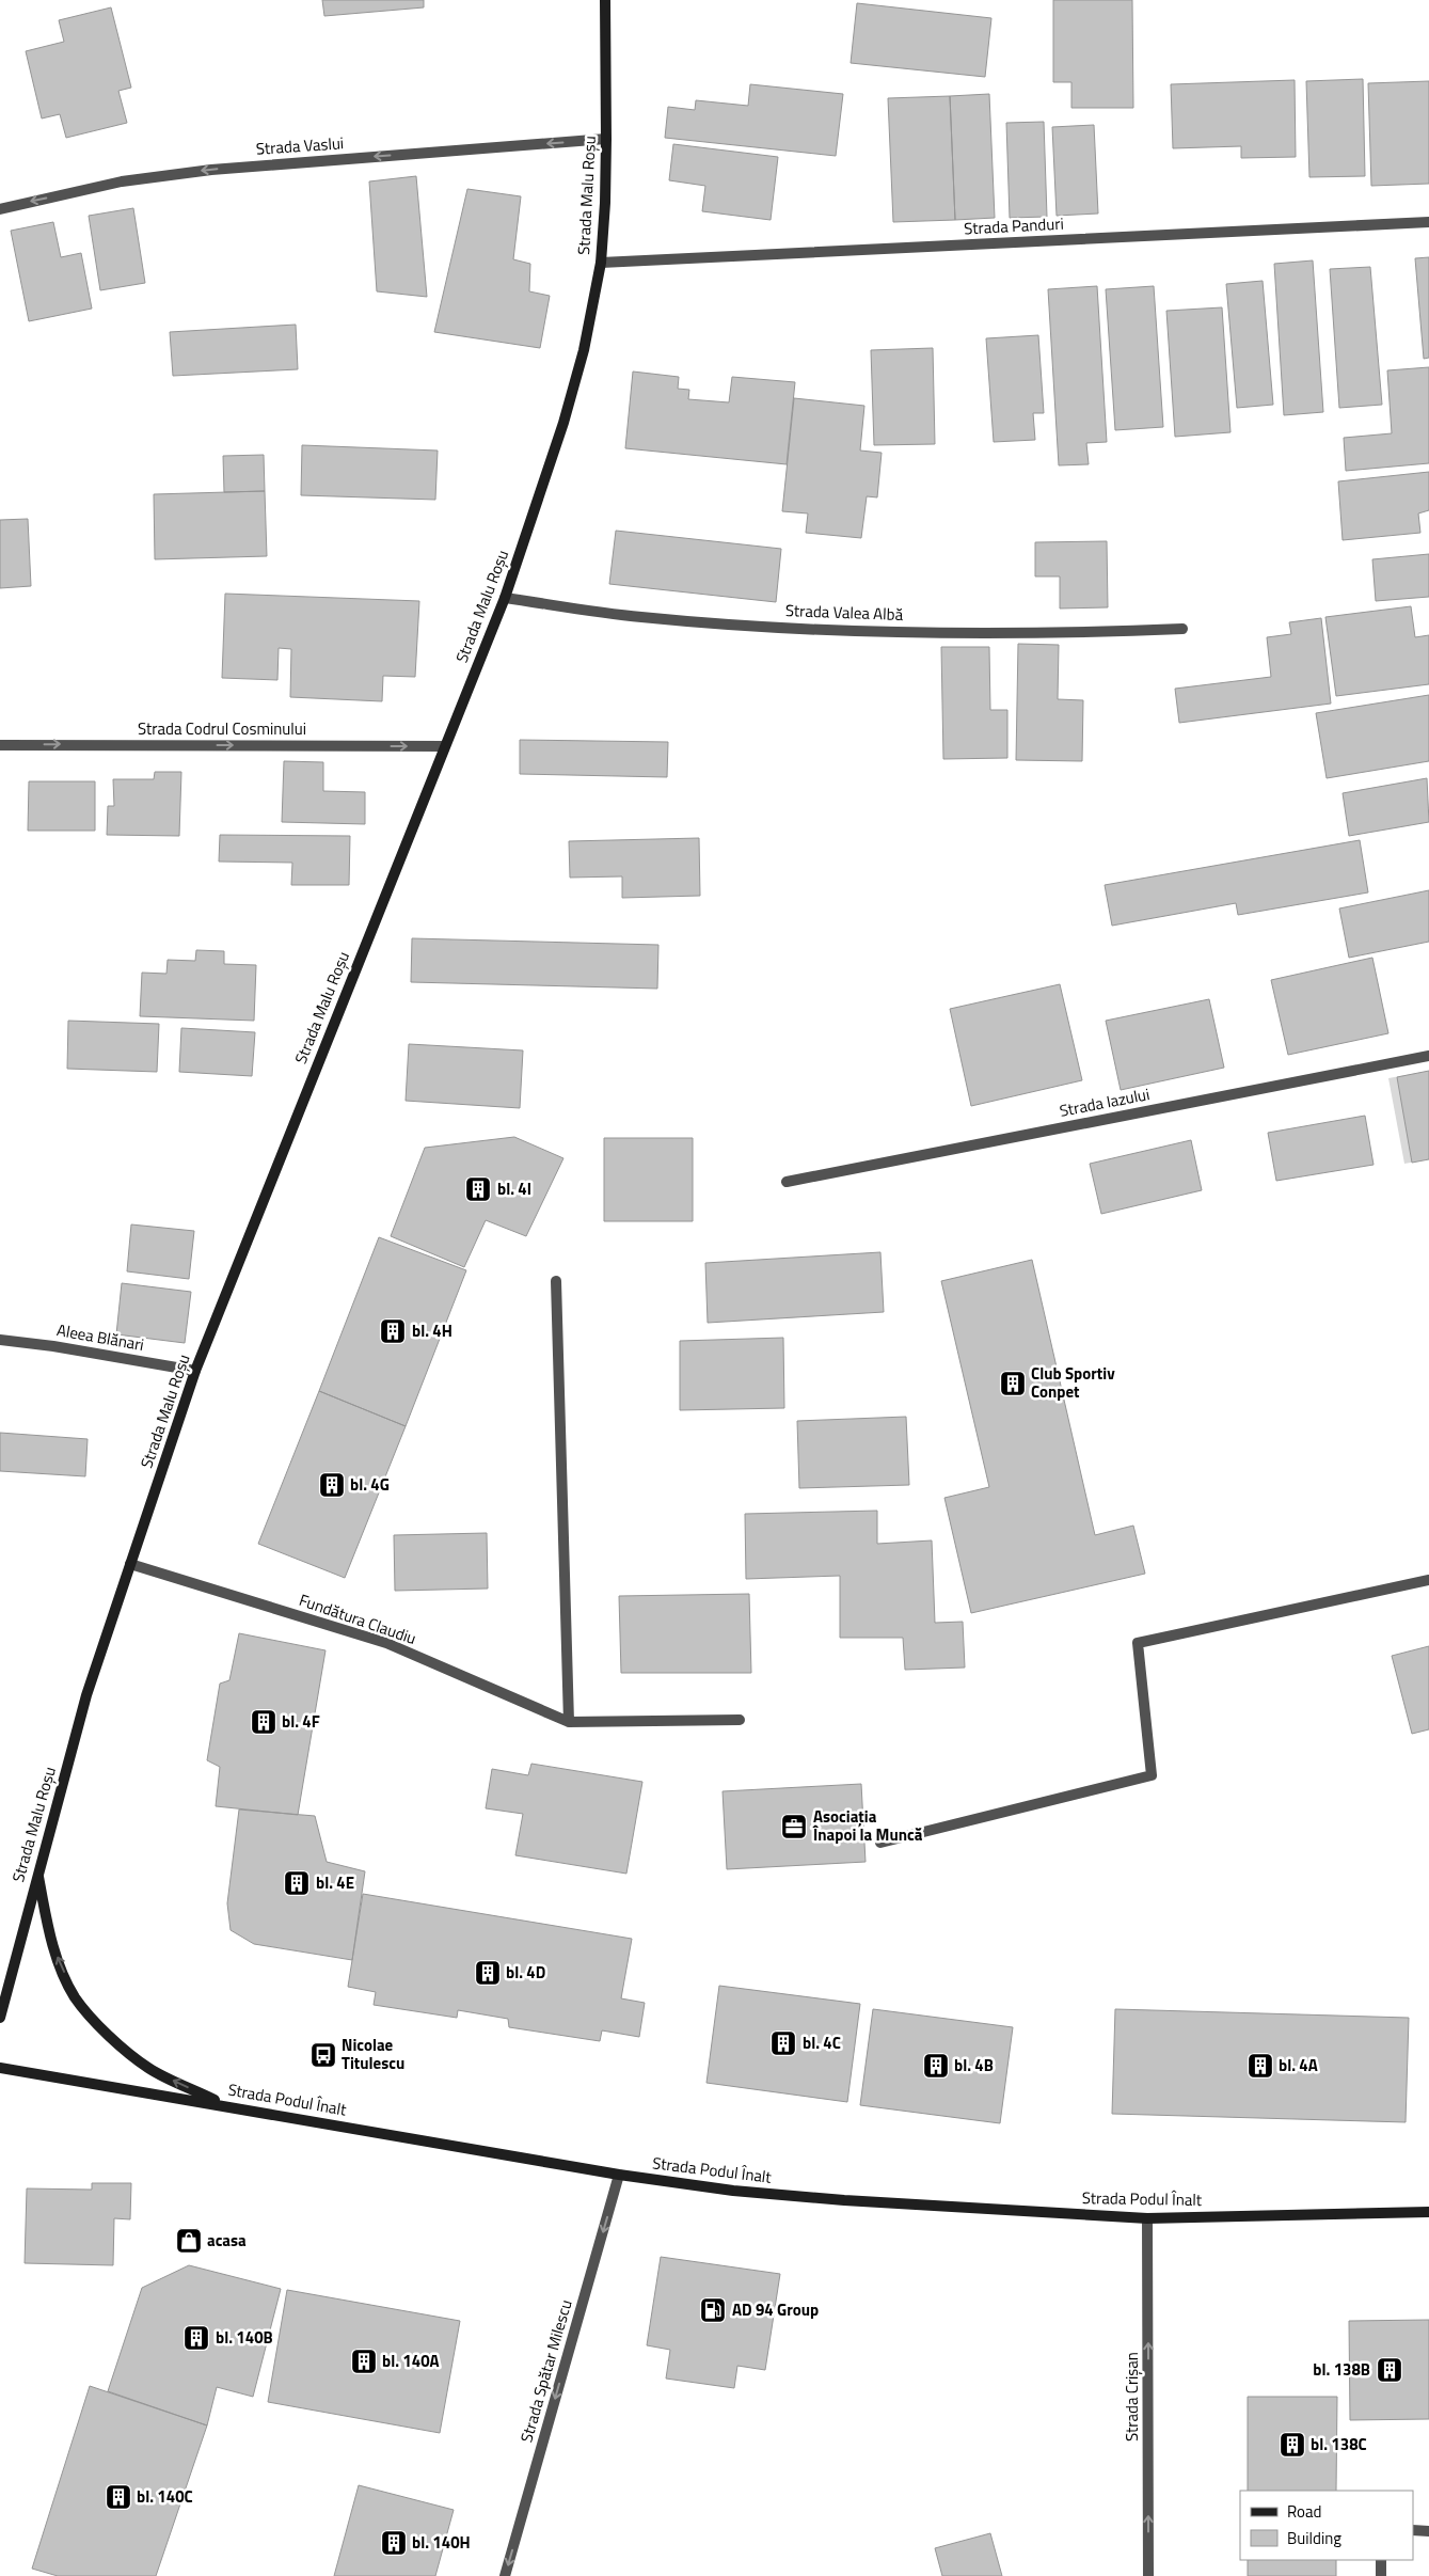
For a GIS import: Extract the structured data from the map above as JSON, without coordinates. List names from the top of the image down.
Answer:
{
  "streets": {
    "street": [
      "Strada Vaslui",
      "Strada Malu Roșu",
      "Strada Panduri",
      "Strada Valea Albă",
      "Strada Codrul Cosminului",
      "Strada Iazului",
      "Aleea Blănari",
      "Fundătura Claudiu",
      "Strada Podul Înalt",
      "Strada Spătar Milescu",
      "Strada Crișan"
    ]
  },
  "crossings": [
    ["Strada Vaslui", "Strada Malu Roșu"],
    ["Strada Malu Roșu", "Strada Panduri"],
    ["Strada Malu Roșu", "Strada Valea Albă"],
    ["Strada Malu Roșu", "Strada Codrul Cosminului"],
    ["Strada Malu Roșu", "Aleea Blănari"],
    ["Strada Malu Roșu", "Fundătura Claudiu"],
    ["Strada Podul Înalt", "Strada Spătar Milescu"],
    ["Strada Podul Înalt", "Strada Crișan"]
  ],
  "one_way": [
    "Strada Vaslui",
    "Strada Codrul Cosminului",
    "Strada Spătar Milescu",
    "Strada Crișan"
  ],
  "places": {
    "building": [
      "bl. 4I",
      "bl. 4H",
      "Club Sportiv Conpet",
      "bl. 4G",
      "bl. 4F",
      "bl. 4E",
      "bl. 4D",
      "bl. 4C",
      "bl. 4B",
      "bl. 4A",
      "bl. 140B",
      "bl. 140A",
      "bl. 138B",
      "bl. 138C",
      "bl. 140C",
      "bl. 140H"
    ],
    "office": ["Asociația Înapoi la Muncă"],
    "bus stop": ["Nicolae Titulescu"],
    "shop": ["acasa"],
    "fuel station": ["AD 94 Group"]
  },
  "legend": ["Road", "Building"]
}
